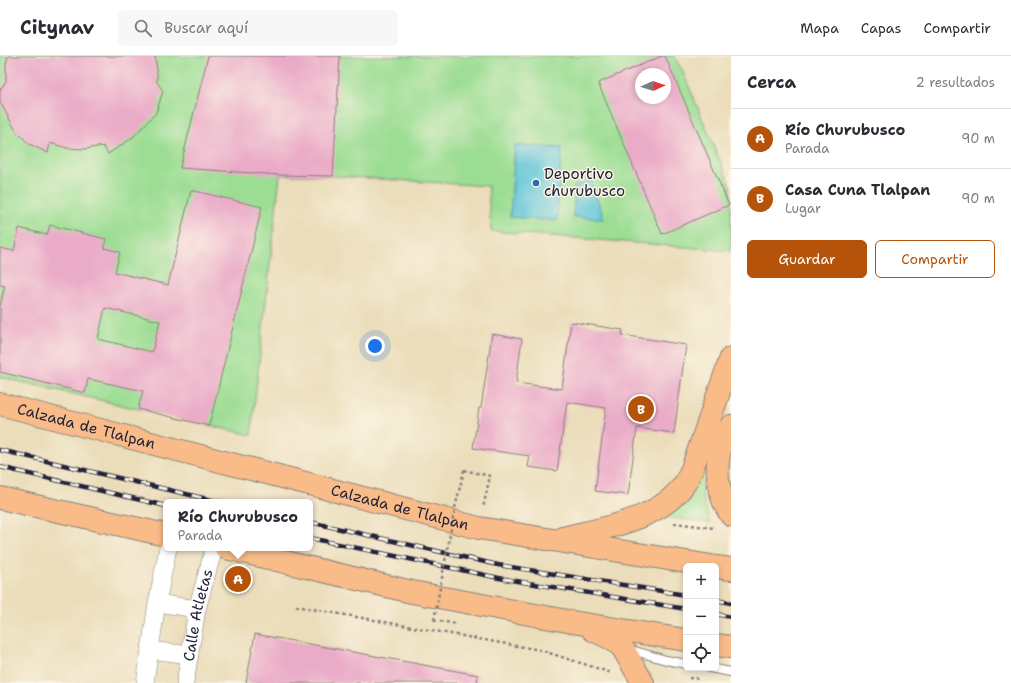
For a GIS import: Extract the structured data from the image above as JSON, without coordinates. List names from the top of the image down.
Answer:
{
  "streets": {
    "highway": ["Calzada de Tlalpan"],
    "street": ["Calle Atletas"]
  },
  "places": ["Deportivo churubusco"],
  "north": "right",
  "page": {
    "header": "Citynav",
    "search": "Buscar aquí",
    "nav": ["Mapa", "Capas", "Compartir"],
    "heading": ["Cerca", "2 resultados"],
    "list": [
      {
        "mark": "A",
        "name": "Río Churubusco",
        "note": "Parada",
        "value": "90 m"
      },
      {
        "mark": "B",
        "name": "Casa Cuna Tlalpan",
        "note": "Lugar",
        "value": "90 m"
      }
    ],
    "buttons": ["Guardar", "Compartir"],
    "pins": ["B", "A"],
    "popup": ["Río Churubusco", "Parada"],
    "map_buttons": ["+", "−"]
  }
}
